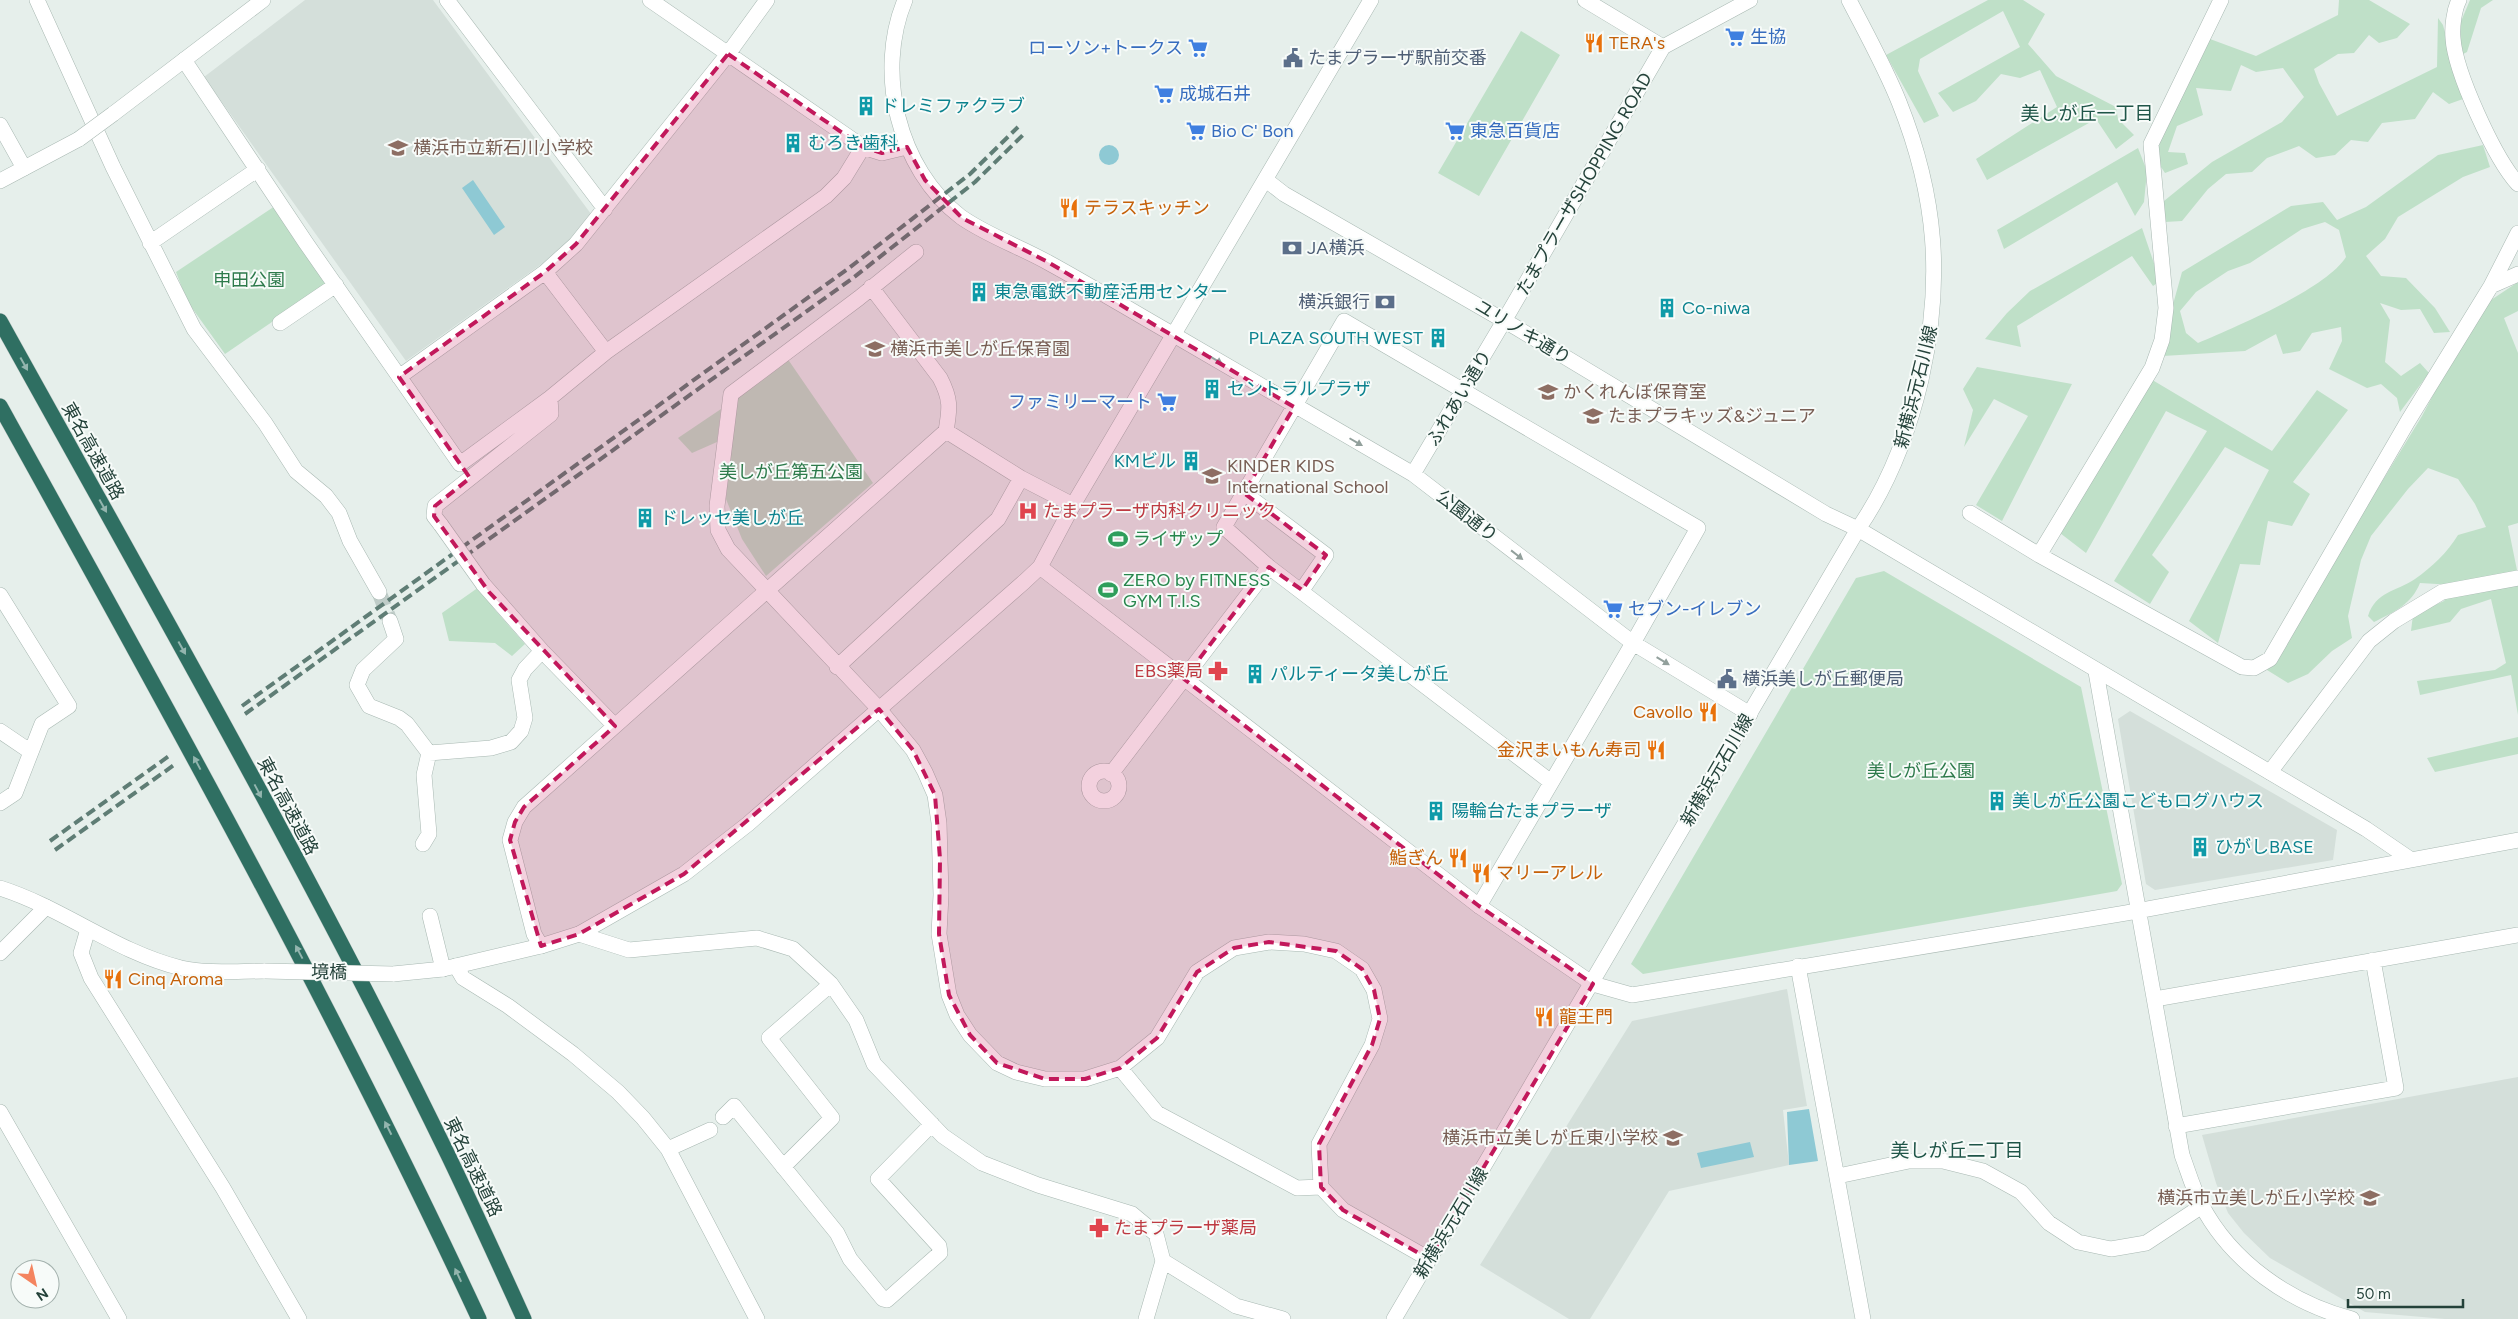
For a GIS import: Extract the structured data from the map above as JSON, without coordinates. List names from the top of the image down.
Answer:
{
  "streets": {
    "highway": ["東名高速道路"],
    "street": [
      "たまプラーザSHOPPING ROAD",
      "ユリノキ通り",
      "新横浜元石川線",
      "ふれあい通り",
      "公園通り",
      "境橋"
    ]
  },
  "crossings": [
    ["たまプラーザSHOPPING ROAD", "ユリノキ通り"],
    ["たまプラーザSHOPPING ROAD", "ふれあい通り"],
    ["ユリノキ通り", "新横浜元石川線"],
    ["ユリノキ通り", "ふれあい通り"],
    ["新横浜元石川線", "公園通り"],
    ["ふれあい通り", "公園通り"]
  ],
  "one_way": ["公園通り"],
  "districts": ["美しが丘一丁目", "美しが丘二丁目"],
  "parks": ["申田公園", "美しが丘第五公園", "美しが丘公園"],
  "places": {
    "supermarket": [
      "生協",
      "ローソン+トークス",
      "成城石井",
      "Bio C' Bon",
      "東急百貨店",
      "ファミリーマート",
      "セブン-イレブン"
    ],
    "restaurant": [
      "TERA's",
      "テラスキッチン",
      "Cavollo",
      "金沢まいもん寿司",
      "鮨ぎん",
      "マリーアレル",
      "Cinq Aroma",
      "龍王門"
    ],
    "public building": ["たまプラーザ駅前交番", "横浜美しが丘郵便局"],
    "building": [
      "ドレミファクラブ",
      "むろき歯科",
      "東急電鉄不動産活用センター",
      "Co-niwa",
      "PLAZA SOUTH WEST",
      "セントラルプラザ",
      "KMビル",
      "ドレッセ美しが丘",
      "パルティータ美しが丘",
      "美しが丘公園こどもログハウス",
      "陽輪台たまプラーザ",
      "ひがしBASE"
    ],
    "school or university": [
      "横浜市立新石川小学校",
      "横浜市美しが丘保育園",
      "かくれんぼ保育室",
      "たまプラキッズ&ジュニア",
      "KINDER KIDS International School",
      "横浜市立美しが丘東小学校",
      "横浜市立美しが丘小学校"
    ],
    "bank": ["JA横浜", "横浜銀行"],
    "hospital": ["たまプラーザ内科クリニック"],
    "sports": ["ライザップ", "ZERO by FITNESS GYM T.I.S"],
    "pharmacy": ["EBS薬局", "たまプラーザ薬局"]
  },
  "scale_bar": "50 m",
  "north": "bottom right"
}
